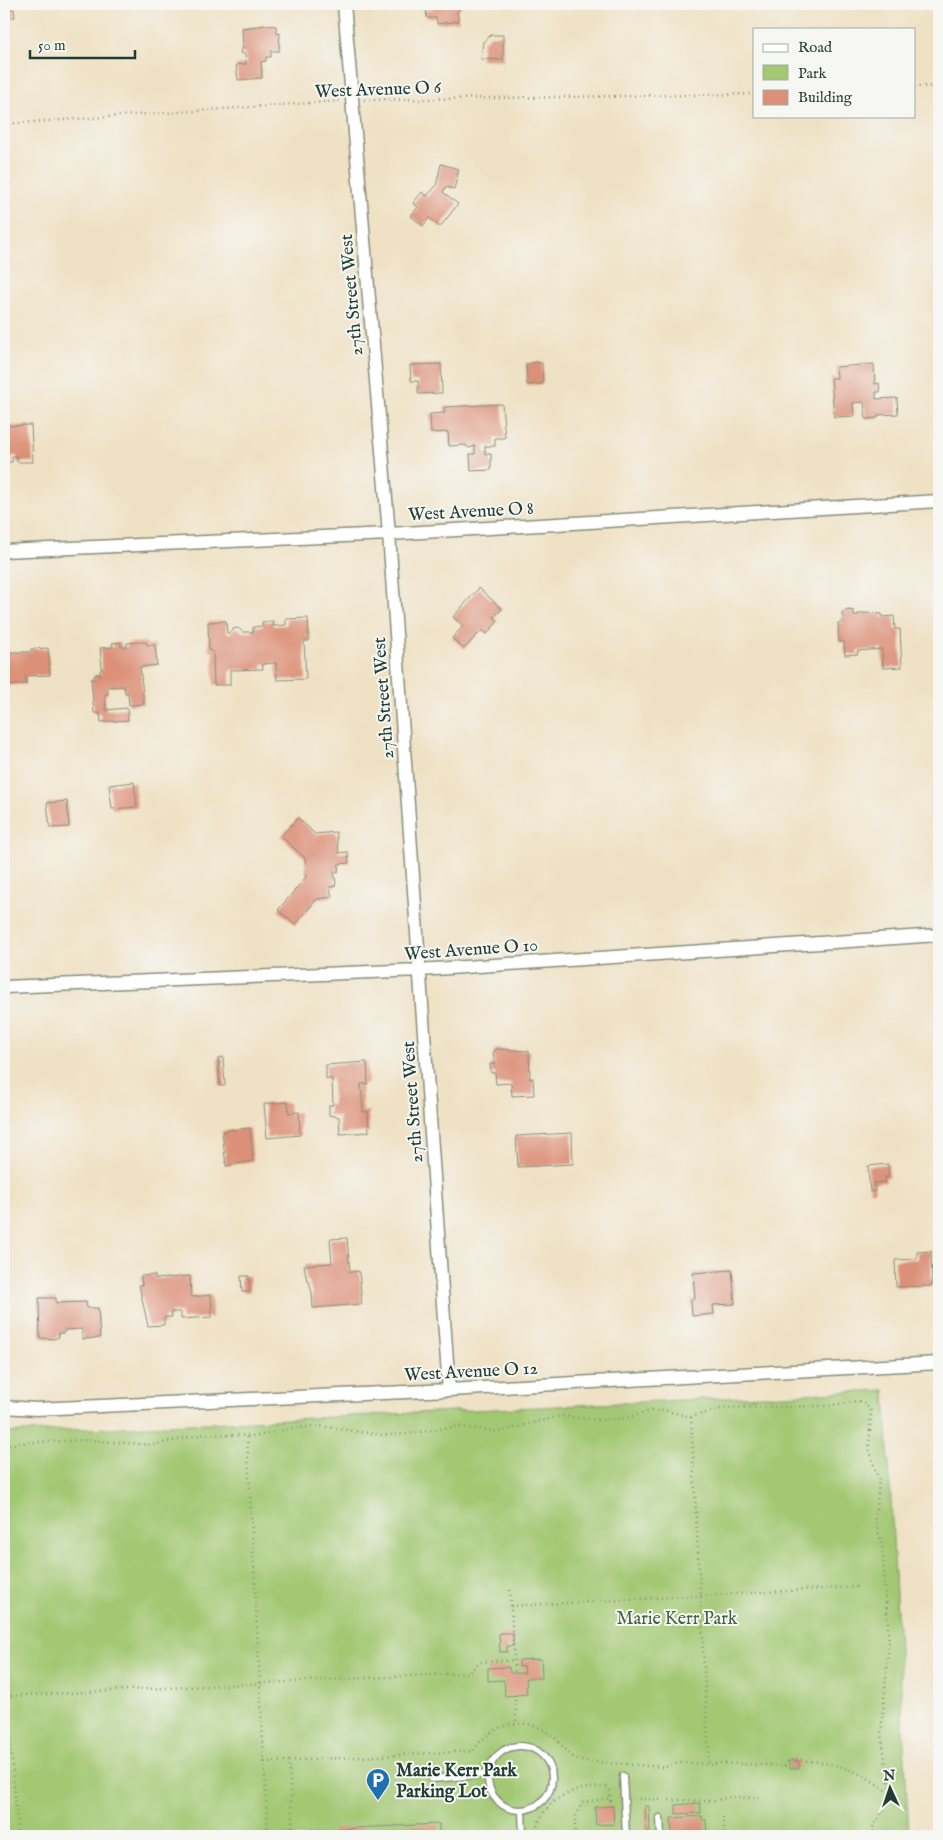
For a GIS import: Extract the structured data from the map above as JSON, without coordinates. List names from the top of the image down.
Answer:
{
  "streets": {
    "street": [
      "27th Street West",
      "West Avenue O 8",
      "West Avenue O 10",
      "West Avenue O 12"
    ],
    "path": ["West Avenue O 6"]
  },
  "crossings": [
    ["West Avenue O 6", "27th Street West"],
    ["27th Street West", "West Avenue O 8"],
    ["27th Street West", "West Avenue O 10"],
    ["27th Street West", "West Avenue O 12"]
  ],
  "parks": ["Marie Kerr Park"],
  "places": {
    "parking": ["Marie Kerr Park Parking Lot"]
  },
  "legend": ["Road", "Park", "Building"],
  "scale_bar": "50 m",
  "north": "top"
}
